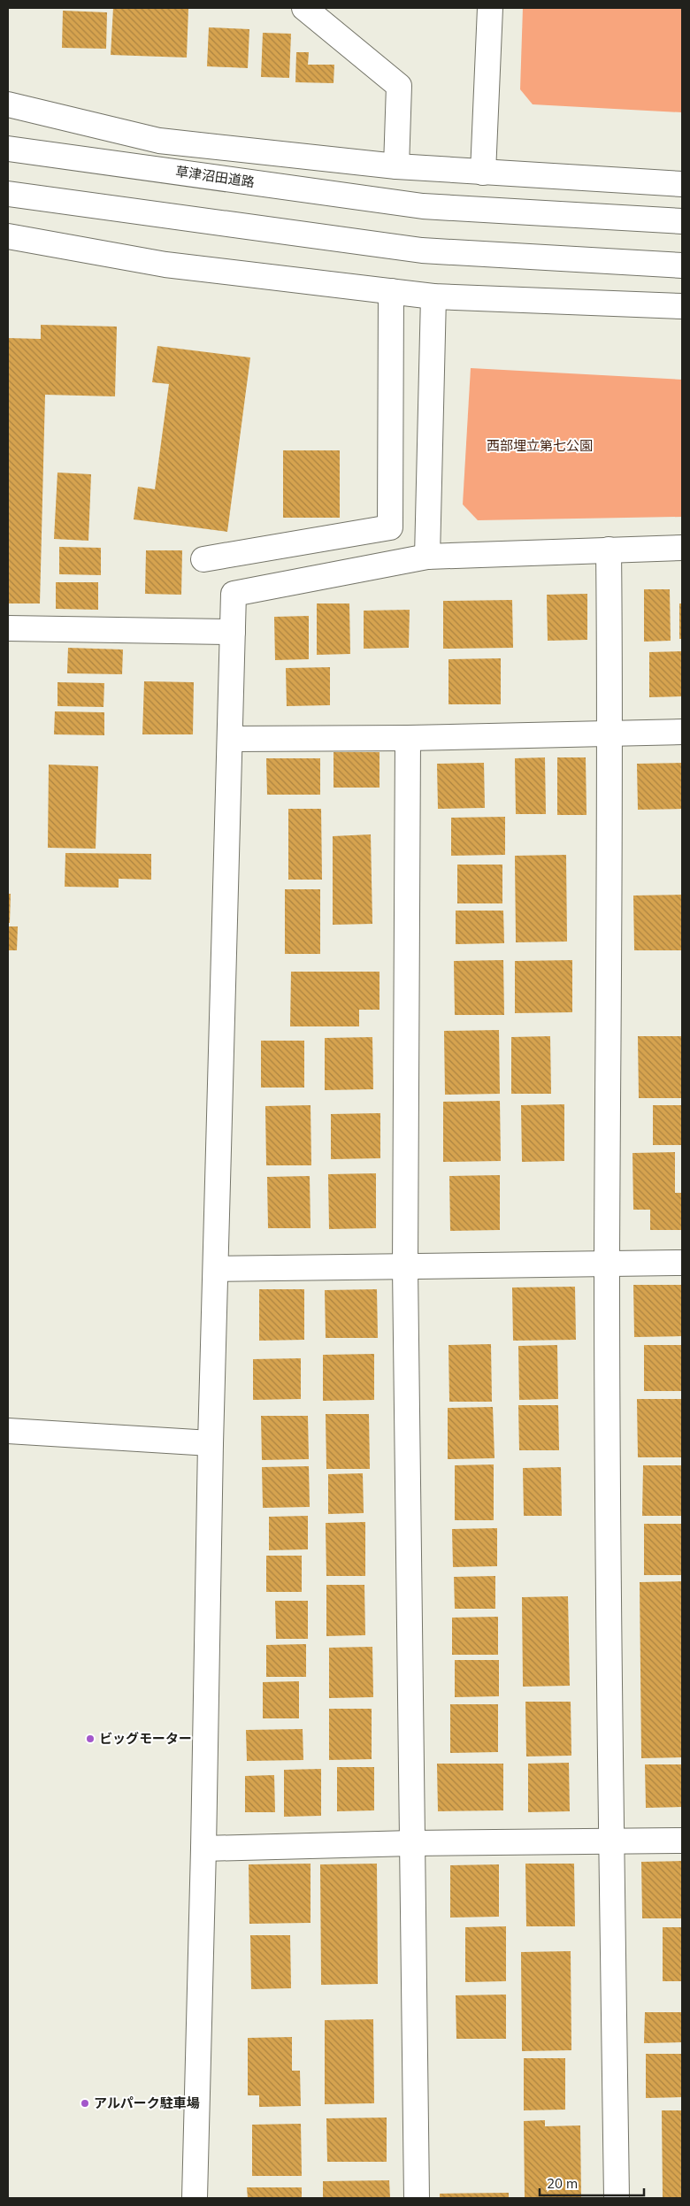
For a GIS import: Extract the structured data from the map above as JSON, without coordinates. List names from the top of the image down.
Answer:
{
  "streets": {
    "street": ["草津沼田道路"]
  },
  "parks": ["西部埋立第七公園"],
  "places": ["ビッグモーター", "アルパーク駐車場"],
  "scale_bar": "20 m"
}
